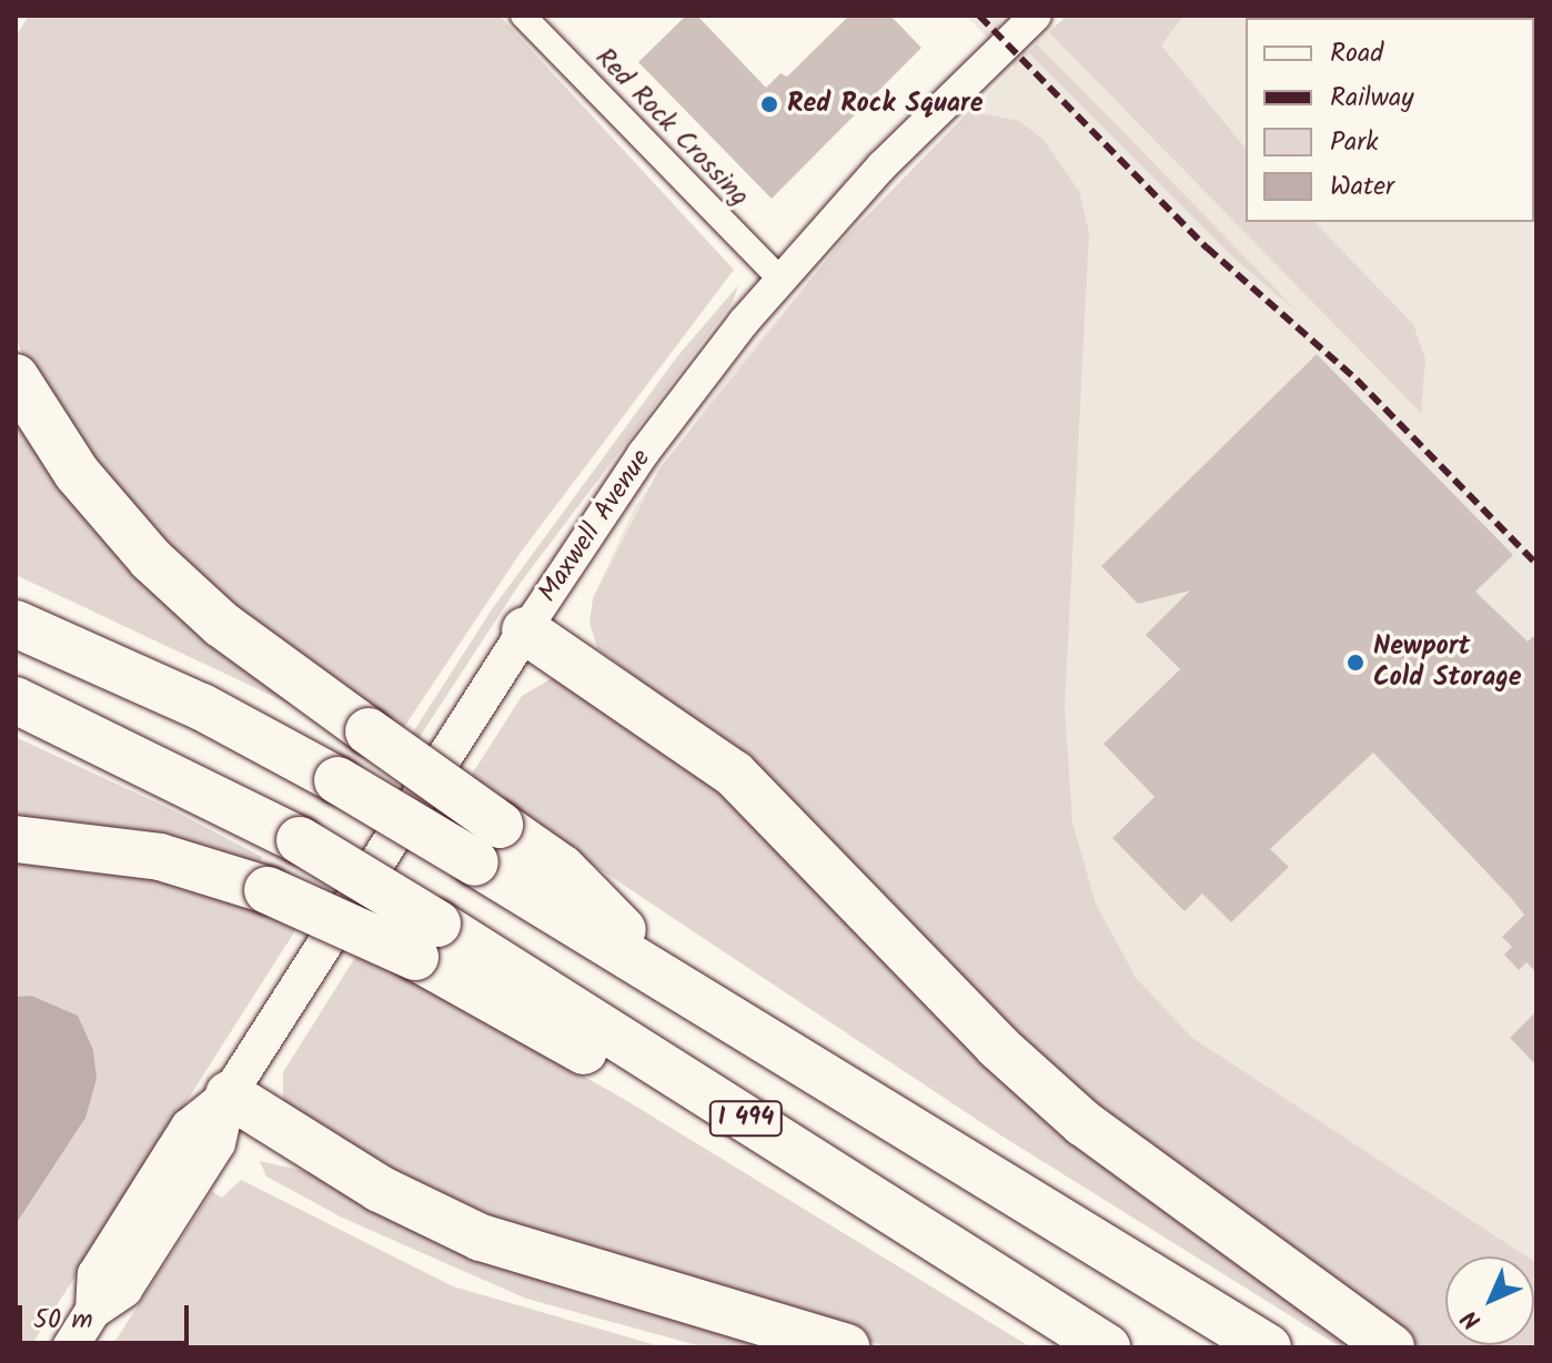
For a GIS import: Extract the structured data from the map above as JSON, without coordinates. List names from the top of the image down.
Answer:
{
  "streets": {
    "main road": ["Maxwell Avenue"],
    "street": ["Red Rock Crossing"]
  },
  "crossings": [
    ["Red Rock Crossing", "Maxwell Avenue"]
  ],
  "places": ["Red Rock Square", "Newport Cold Storage"],
  "legend": [
    "Road",
    "Railway",
    "Park",
    "Water"
  ],
  "scale_bar": "50 m",
  "north": "bottom left"
}
